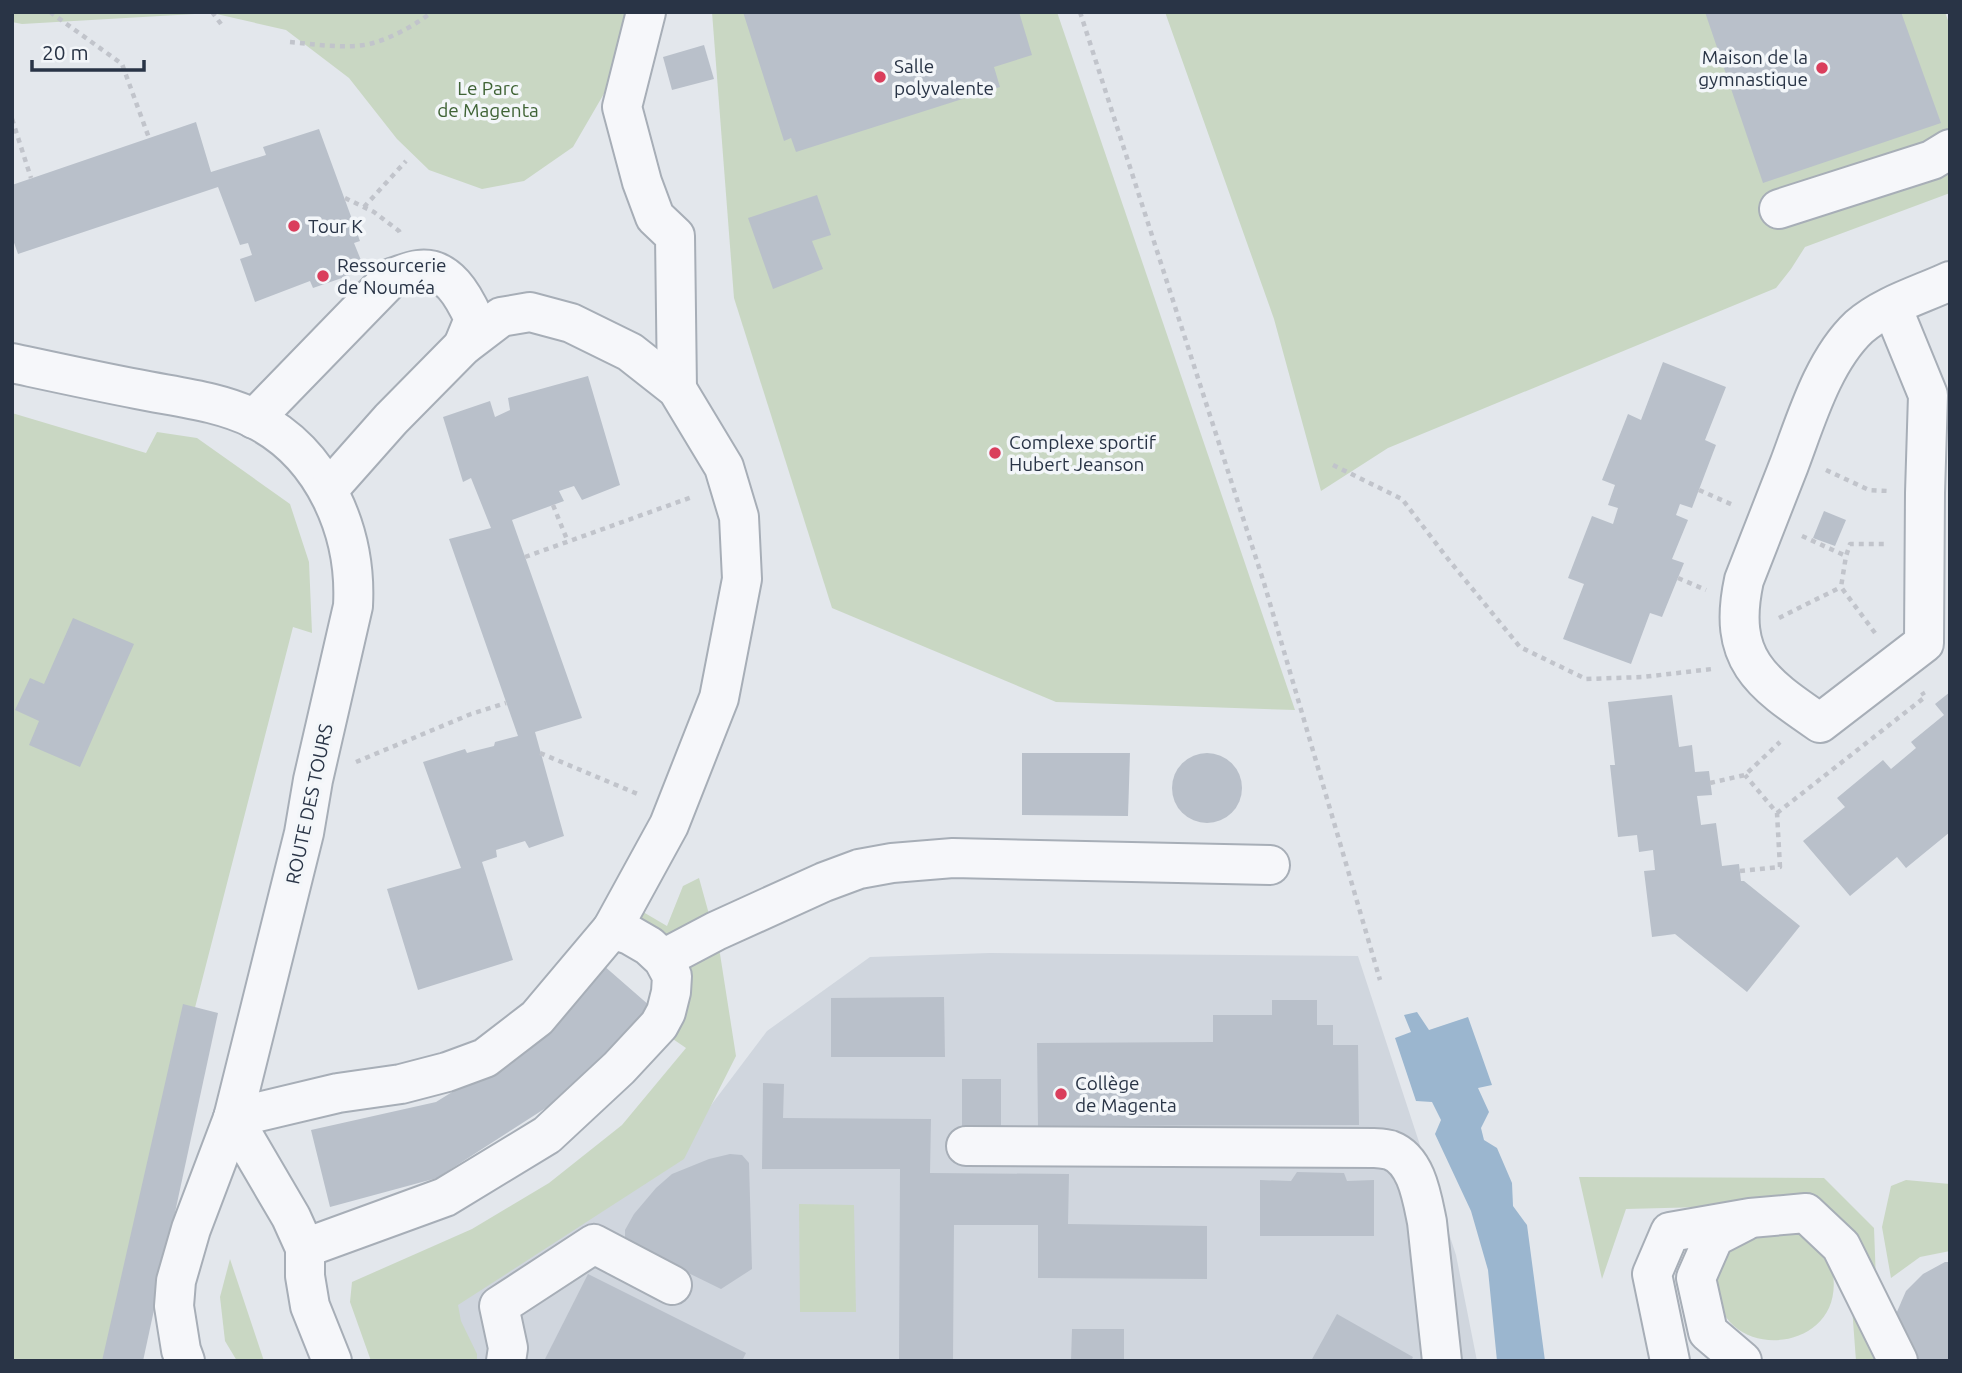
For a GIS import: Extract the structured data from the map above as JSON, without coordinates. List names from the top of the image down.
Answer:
{
  "streets": {
    "street": ["ROUTE DES TOURS"]
  },
  "parks": ["Le Parc de Magenta"],
  "places": [
    "Maison de la gymnastique",
    "Salle polyvalente",
    "Tour K",
    "Ressourcerie de Nouméa",
    "Complexe sportif Hubert Jeanson",
    "Collège de Magenta"
  ],
  "scale_bar": "20 m"
}
